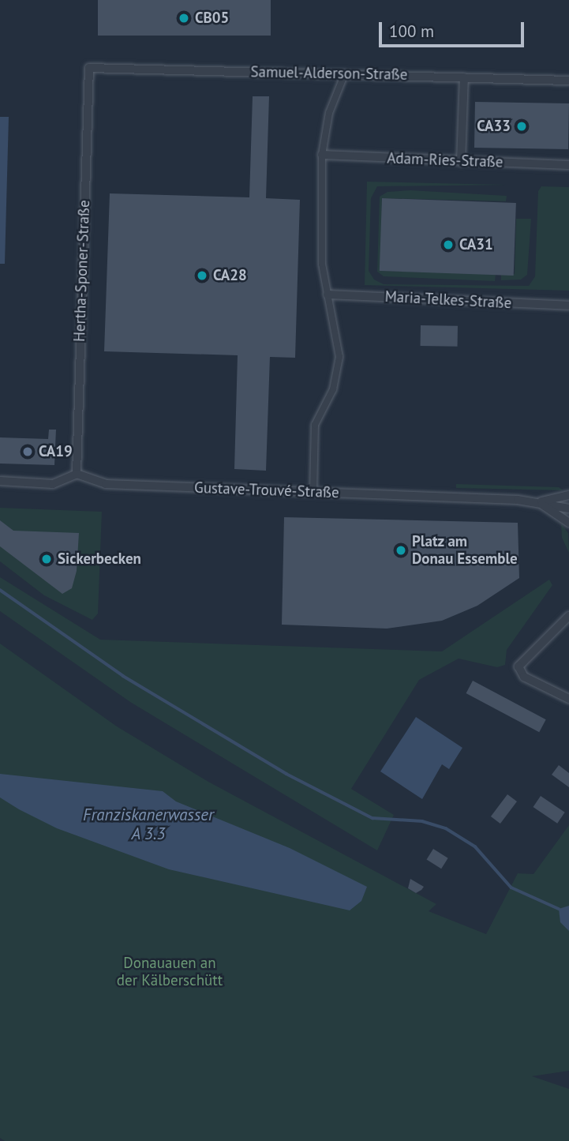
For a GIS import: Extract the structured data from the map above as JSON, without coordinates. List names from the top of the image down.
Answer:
{
  "streets": {
    "street": [
      "Samuel-Alderson-Straße",
      "Adam-Ries-Straße",
      "Hertha-Sponer-Straße",
      "Maria-Telkes-Straße",
      "Gustave-Trouvé-Straße"
    ]
  },
  "crossings": [
    ["Samuel-Alderson-Straße", "Hertha-Sponer-Straße"],
    ["Hertha-Sponer-Straße", "Gustave-Trouvé-Straße"]
  ],
  "water": ["Franziskanerwasser A 3.3"],
  "parks": ["Donauauen an der Kälberschütt"],
  "places": [
    "CB05",
    "CA33",
    "CA31",
    "CA28",
    "CA19",
    "Platz am Donau Essemble",
    "Sickerbecken"
  ],
  "scale_bar": "100 m"
}
